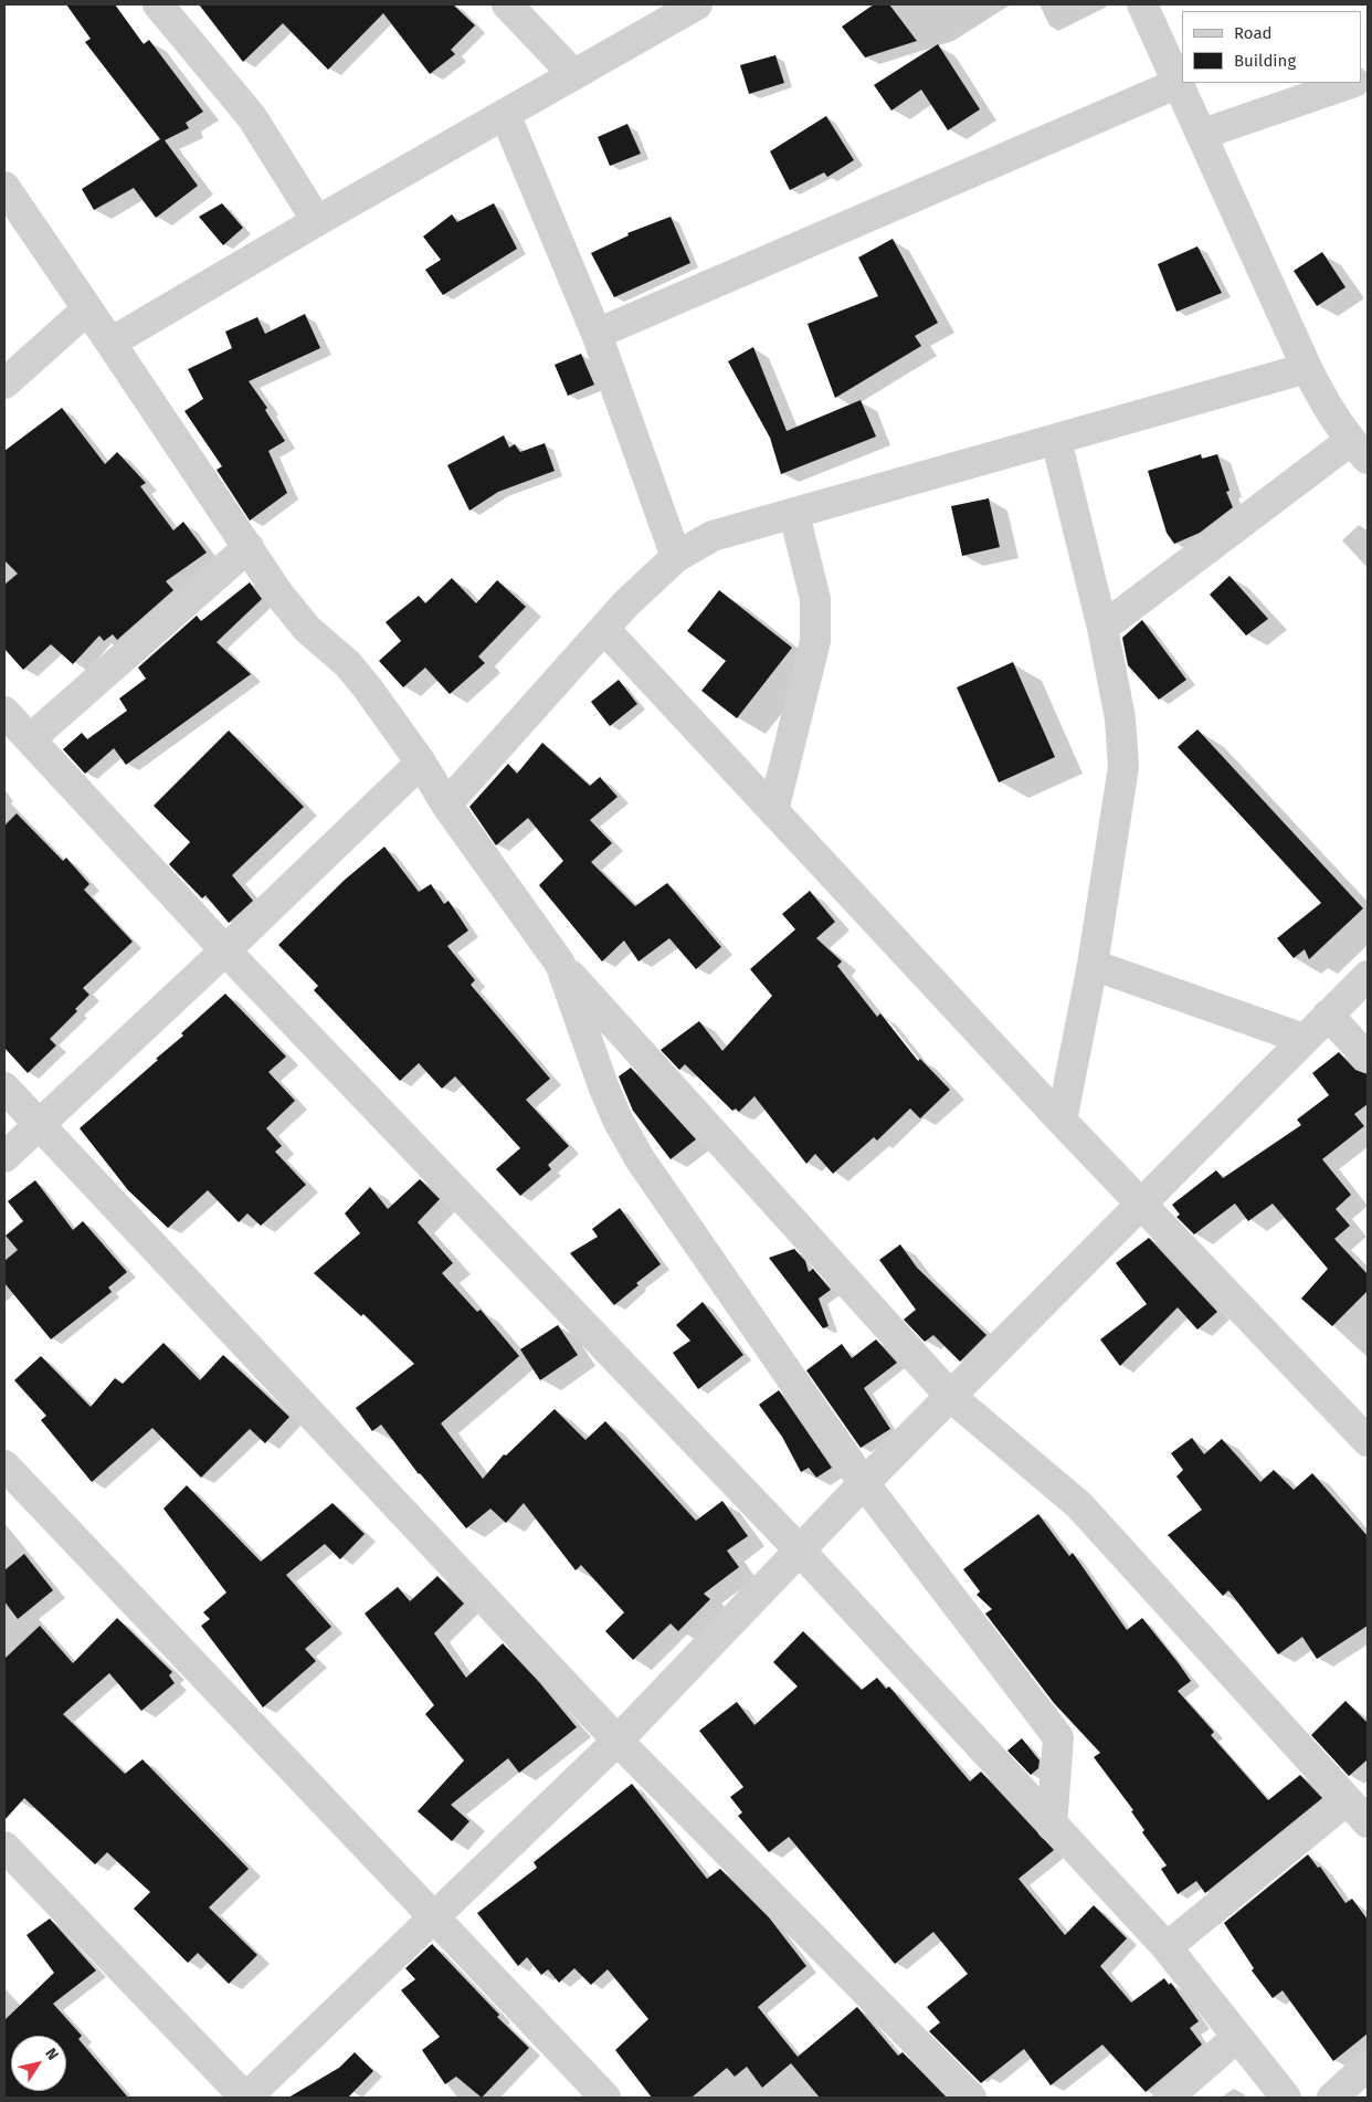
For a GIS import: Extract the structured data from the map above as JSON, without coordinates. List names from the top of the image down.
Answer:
{
  "legend": ["Road", "Building"],
  "north": "top right"
}
